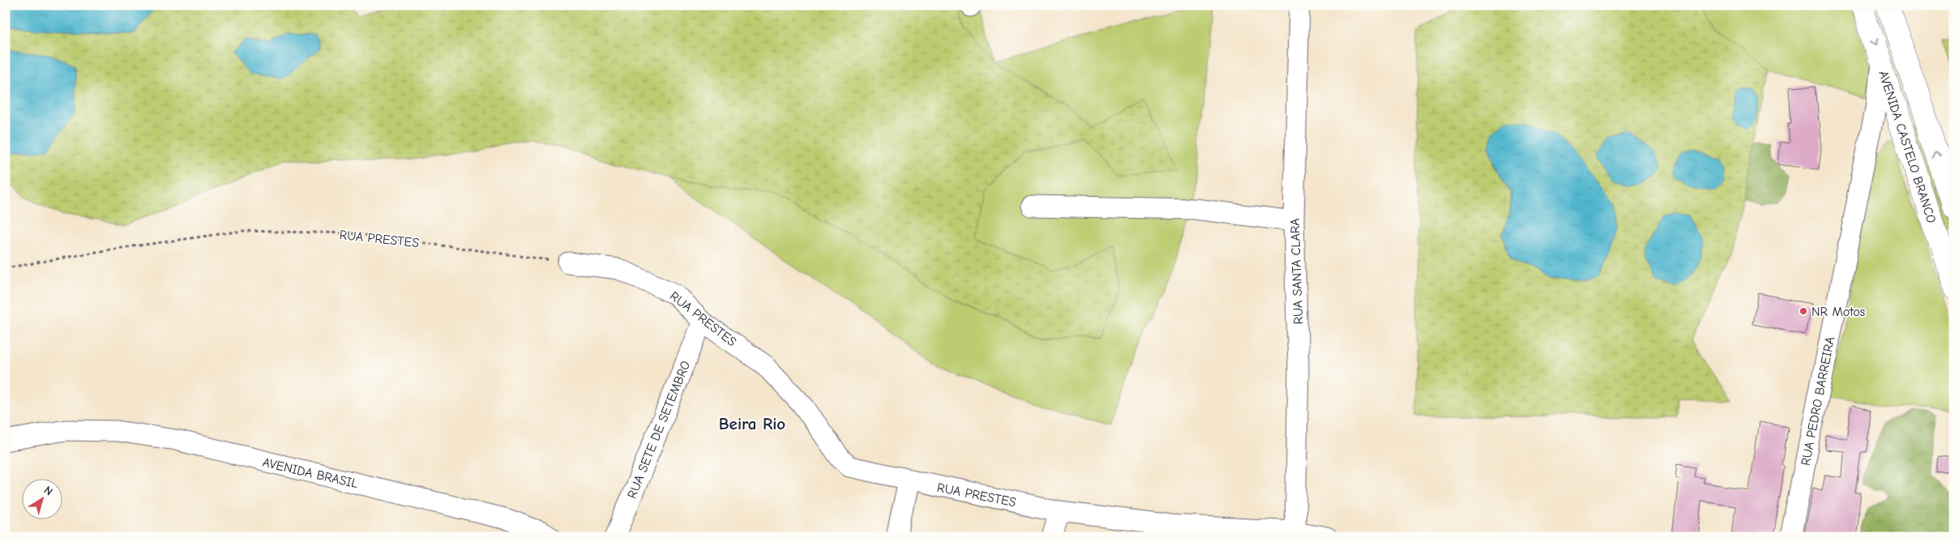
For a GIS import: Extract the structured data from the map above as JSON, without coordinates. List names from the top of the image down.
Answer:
{
  "streets": {
    "main road": ["AVENIDA CASTELO BRANCO"],
    "street": [
      "RUA PRESTES",
      "RUA SANTA CLARA",
      "RUA PEDRO BARREIRA",
      "RUA SETE DE SETEMBRO",
      "AVENIDA BRASIL"
    ]
  },
  "crossings": [
    ["AVENIDA CASTELO BRANCO", "RUA PEDRO BARREIRA"],
    ["RUA PRESTES", "RUA SANTA CLARA"],
    ["RUA PRESTES", "RUA SETE DE SETEMBRO"]
  ],
  "districts": ["Beira Rio"],
  "places": ["NR Motos"],
  "north": "top right"
}
